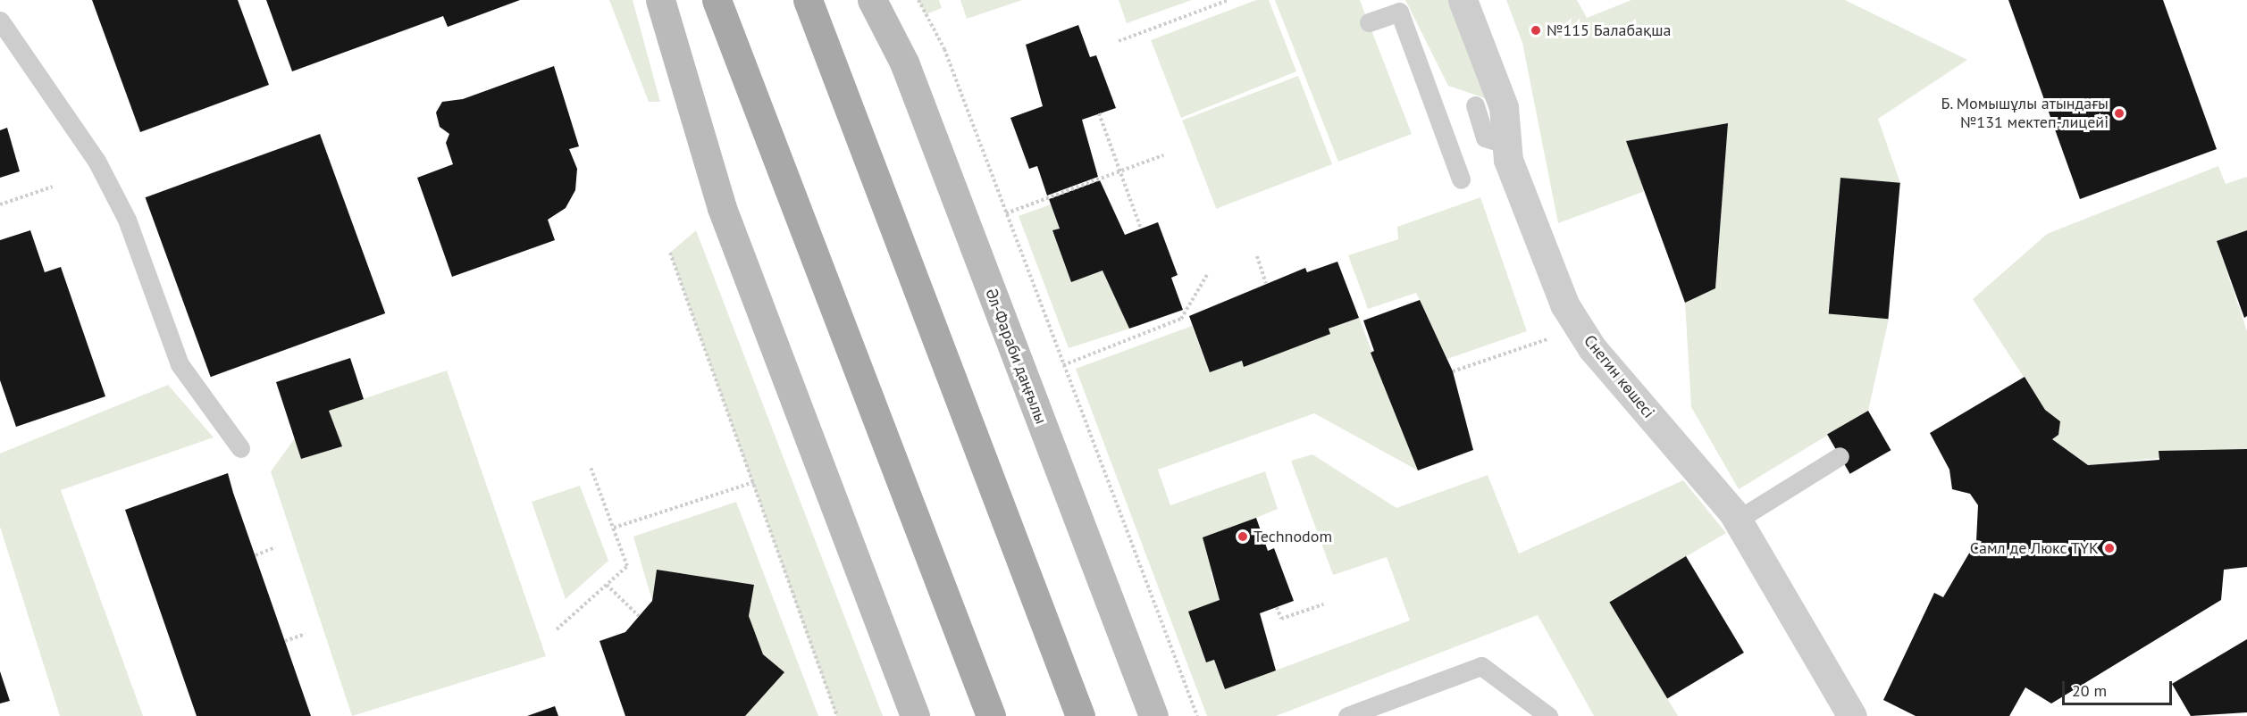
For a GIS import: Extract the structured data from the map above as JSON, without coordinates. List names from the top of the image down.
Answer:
{
  "streets": {
    "main road": ["Әл-Фараби даңғылы"],
    "street": ["Снегин көшесі"]
  },
  "places": [
    "№115 Балабақша",
    "Б. Момышұлы атындағы №131 мектеп-лицейі",
    "Technodom",
    "Самл де Люкс ТҮК"
  ],
  "scale_bar": "20 m"
}
